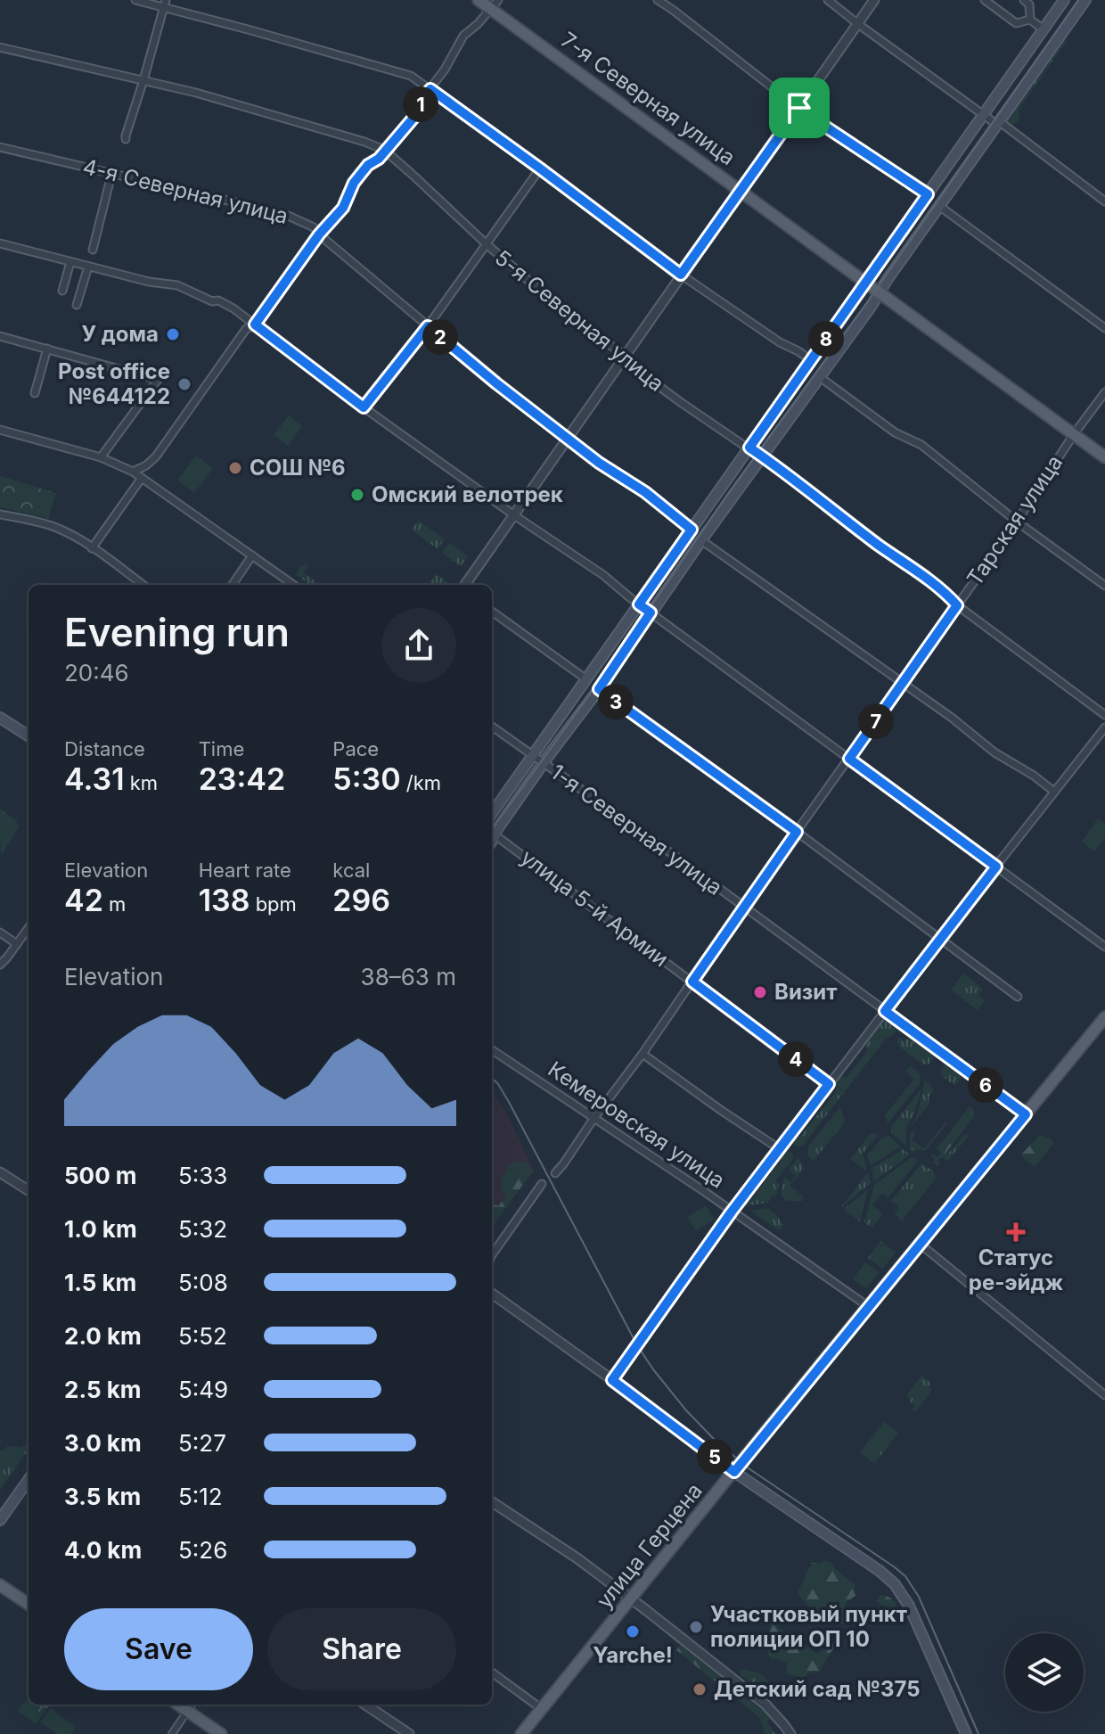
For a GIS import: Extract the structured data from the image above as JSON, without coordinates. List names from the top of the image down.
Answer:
{
  "streets": {
    "main road": ["7-я Северная улица", "улица Герцена"],
    "street": [
      "4-я Северная улица",
      "5-я Северная улица",
      "Тарская улица",
      "1-я Северная улица",
      "улица 5-й Армии",
      "Кемеровская улица"
    ]
  },
  "crossings": [
    ["7-я Северная улица", "Тарская улица"],
    ["5-я Северная улица", "Тарская улица"],
    ["Тарская улица", "1-я Северная улица"],
    ["Тарская улица", "улица 5-й Армии"],
    ["Тарская улица", "Кемеровская улица"],
    ["1-я Северная улица", "улица Герцена"],
    ["Кемеровская улица", "улица Герцена"]
  ],
  "places": {
    "other": [
      "У дома",
      "Post office №644122",
      "СОШ №6",
      "Омский велотрек",
      "Визит",
      "Участковый пункт полиции ОП 10",
      "Yarche!",
      "Детский сад №375"
    ],
    "health": ["Статус ре-эйдж"]
  },
  "page": {
    "pins": [
      "1",
      "2",
      "8",
      "3",
      "7",
      "4",
      "6",
      "5"
    ],
    "heading": ["Evening run", "20:46"],
    "stats": [
      ["Distance", "4.31 km"],
      ["Time", "23:42"],
      ["Pace", "5:30 /km"],
      ["Elevation", "42 m"],
      ["Heart rate", "138 bpm"],
      ["kcal", "296"]
    ],
    "chart": ["Elevation", "38–63 m"],
    "list": [
      {
        "name": "500 m",
        "note": "5:33"
      },
      {
        "name": "1.0 km",
        "note": "5:32"
      },
      {
        "name": "1.5 km",
        "note": "5:08"
      },
      {
        "name": "2.0 km",
        "note": "5:52"
      },
      {
        "name": "2.5 km",
        "note": "5:49"
      },
      {
        "name": "3.0 km",
        "note": "5:27"
      },
      {
        "name": "3.5 km",
        "note": "5:12"
      },
      {
        "name": "4.0 km",
        "note": "5:26"
      }
    ],
    "buttons": ["Save", "Share"]
  }
}
